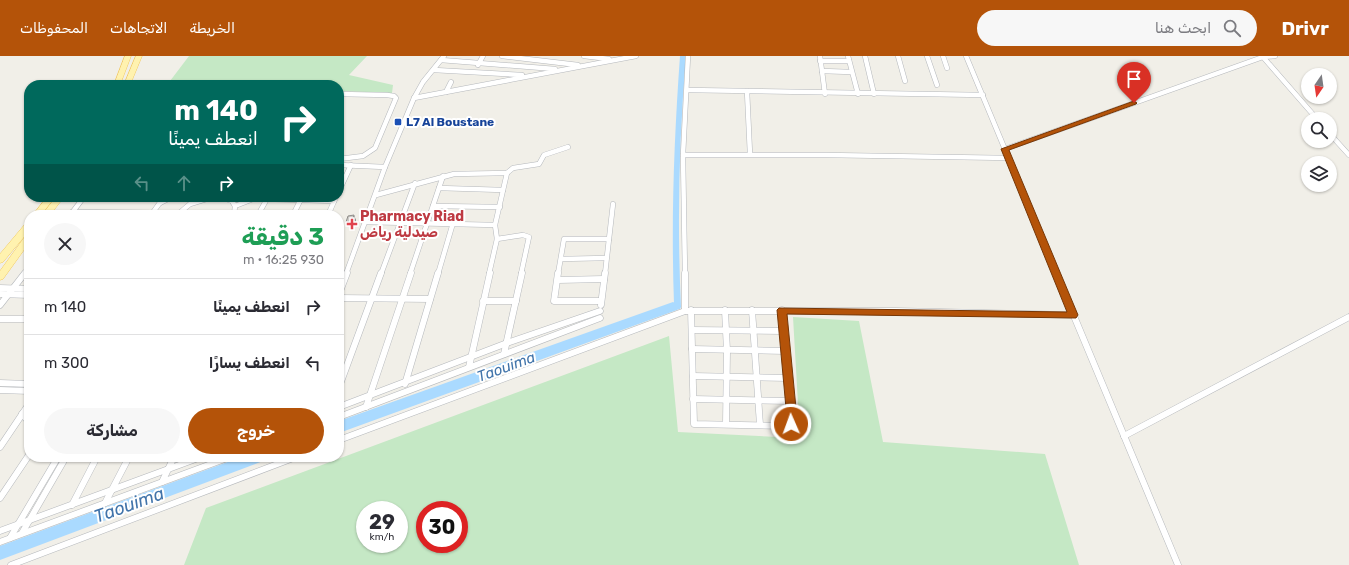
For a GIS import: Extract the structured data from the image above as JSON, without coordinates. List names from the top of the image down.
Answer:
{
  "water": ["Taouima"],
  "places": {
    "transit": ["L7 Al Boustane"],
    "health": ["Pharmacy Riad صيدلية رياض"]
  },
  "north": "bottom",
  "page": {
    "header": "Drivr",
    "search": "ابحث هنا",
    "nav": ["الخريطة", "الاتجاهات", "المحفوظات"],
    "turn": ["140 m", "انعطف يمينًا"],
    "heading": ["3 دقيقة", "930 m · 16:25"],
    "list": [
      {
        "name": "انعطف يمينًا",
        "value": "140 m"
      },
      {
        "name": "انعطف يسارًا",
        "value": "300 m"
      }
    ],
    "buttons": ["خروج", "مشاركة"],
    "speed": "29 km/h",
    "limit": "30"
  }
}
